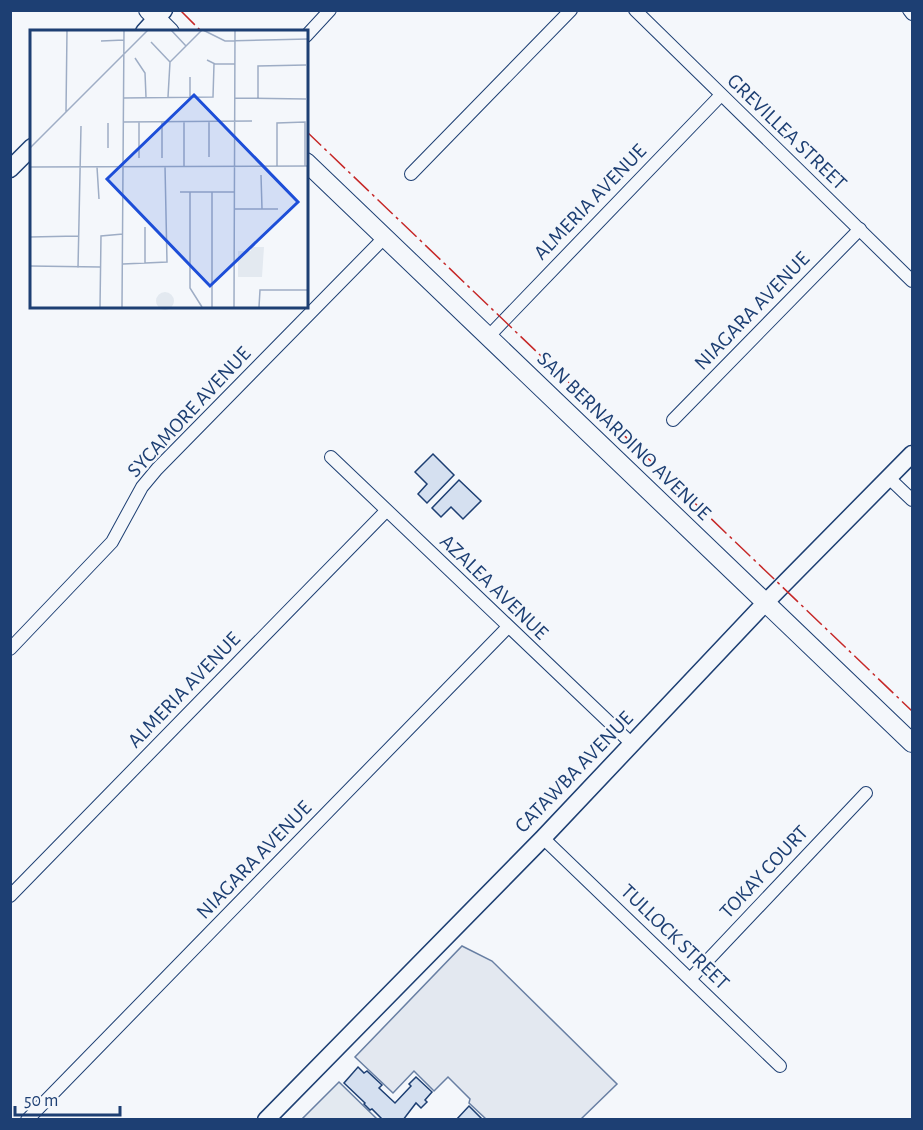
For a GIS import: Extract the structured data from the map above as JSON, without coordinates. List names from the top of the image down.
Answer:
{
  "streets": {
    "main road": ["SAN BERNARDINO AVENUE"],
    "street": [
      "GREVILLEA STREET",
      "ALMERIA AVENUE",
      "NIAGARA AVENUE",
      "SYCAMORE AVENUE",
      "AZALEA AVENUE",
      "CATAWBA AVENUE",
      "TOKAY COURT",
      "TULLOCK STREET"
    ]
  },
  "crossings": [
    ["GREVILLEA STREET", "ALMERIA AVENUE"],
    ["GREVILLEA STREET", "NIAGARA AVENUE"],
    ["ALMERIA AVENUE", "SAN BERNARDINO AVENUE"],
    ["ALMERIA AVENUE", "AZALEA AVENUE"],
    ["NIAGARA AVENUE", "AZALEA AVENUE"],
    ["SYCAMORE AVENUE", "SAN BERNARDINO AVENUE"],
    ["SAN BERNARDINO AVENUE", "CATAWBA AVENUE"],
    ["AZALEA AVENUE", "CATAWBA AVENUE"],
    ["CATAWBA AVENUE", "TULLOCK STREET"],
    ["TOKAY COURT", "TULLOCK STREET"]
  ],
  "scale_bar": "50 m"
}
